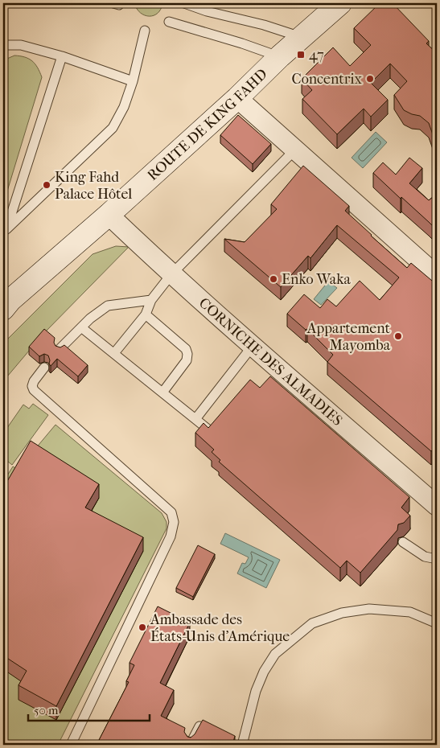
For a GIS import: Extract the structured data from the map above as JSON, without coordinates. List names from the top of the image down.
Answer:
{
  "streets": {
    "street": ["ROUTE DE KING FAHD", "CORNICHE DES ALMADIES"]
  },
  "crossings": [
    ["ROUTE DE KING FAHD", "CORNICHE DES ALMADIES"]
  ],
  "places": {
    "transit": ["47"],
    "other": [
      "Concentrix",
      "King Fahd Palace Hôtel",
      "Enko Waka",
      "Appartement Mayomba",
      "Ambassade des États-Unis d'Amérique"
    ]
  },
  "scale_bar": "50 m"
}
